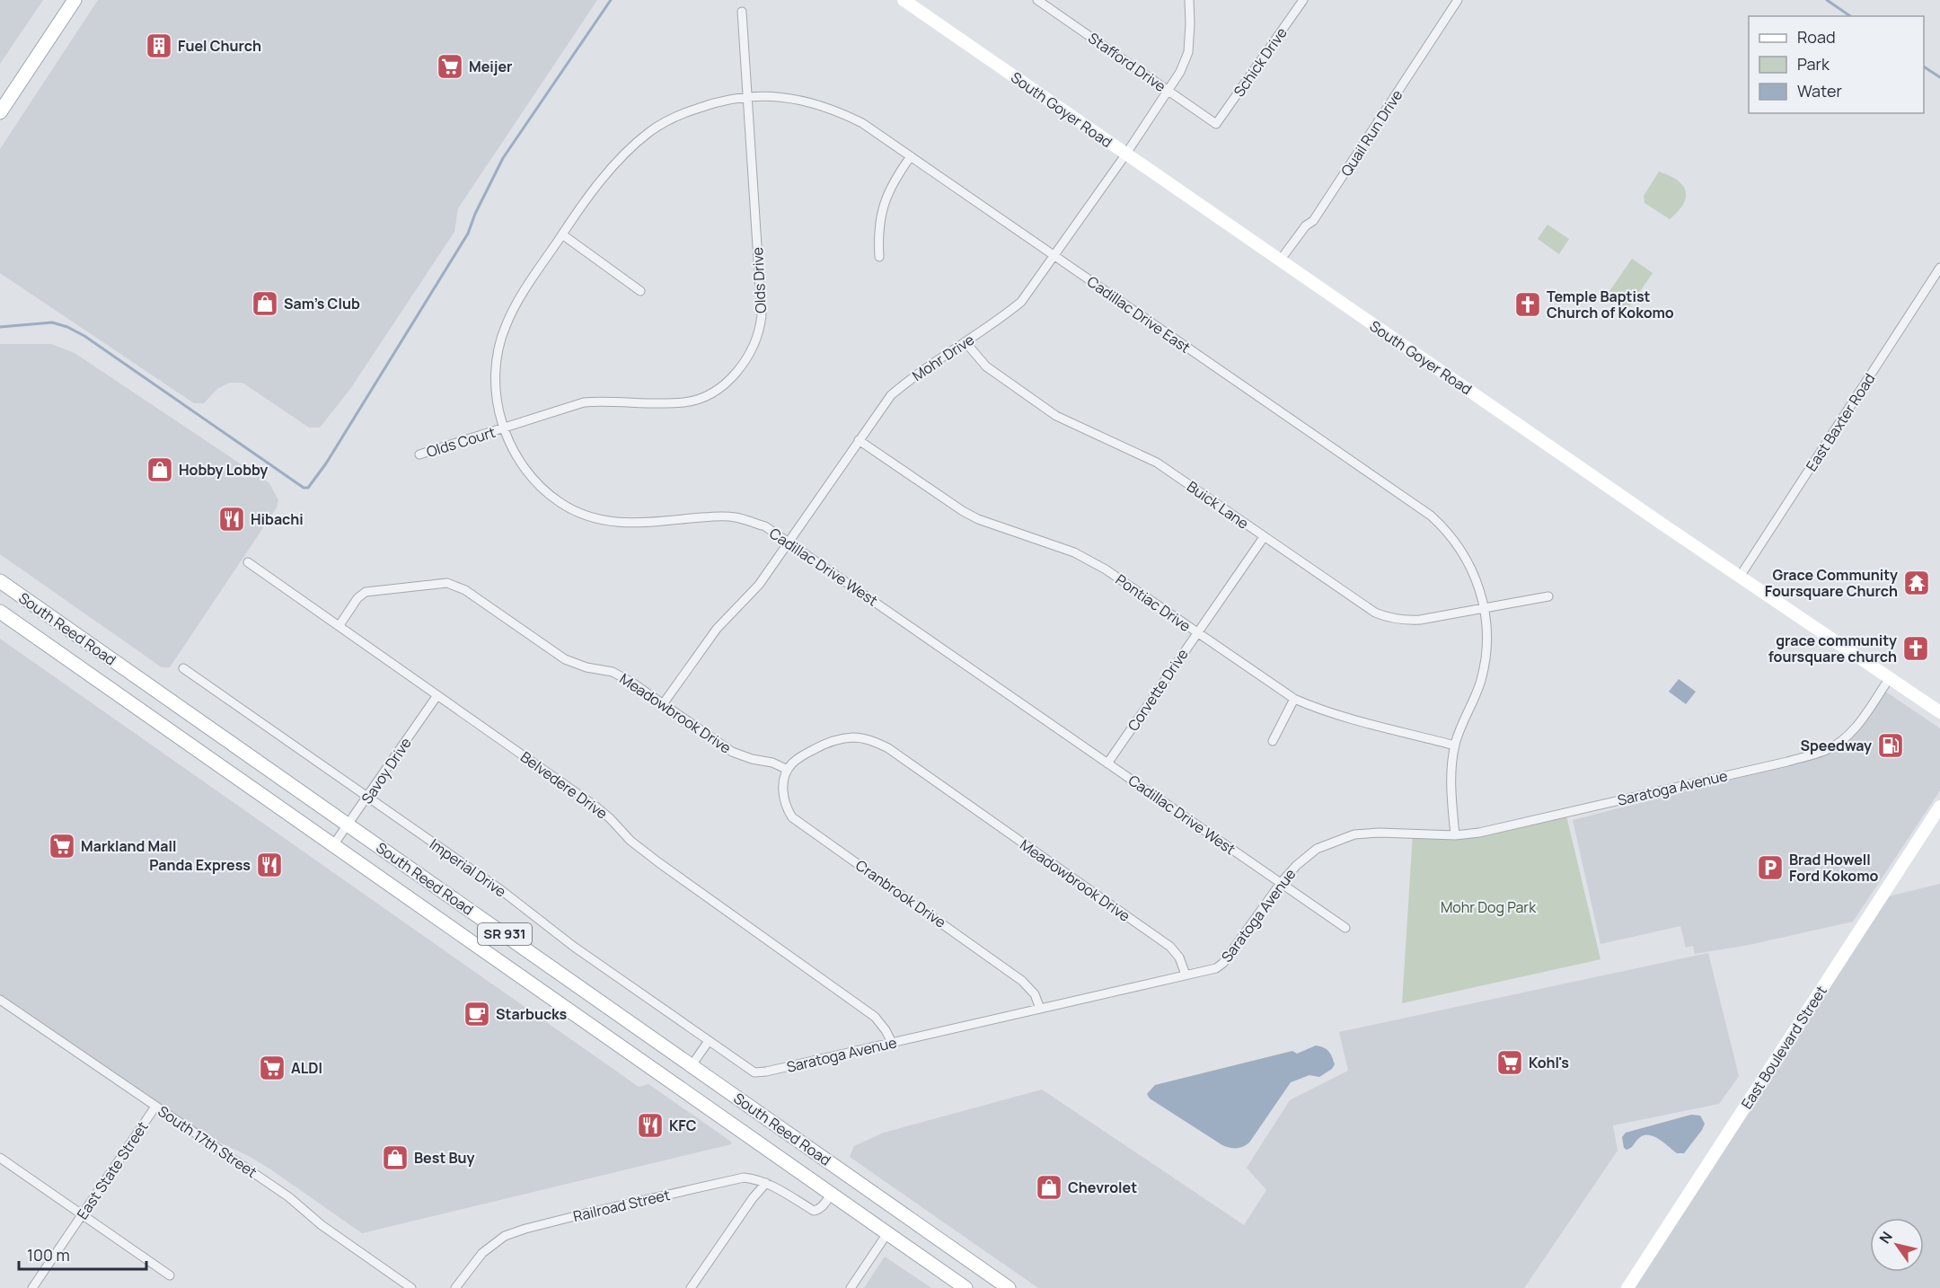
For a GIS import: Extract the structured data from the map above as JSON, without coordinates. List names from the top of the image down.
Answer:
{
  "streets": {
    "main road": ["South Reed Road", "SR 931"],
    "street": [
      "Stafford Drive",
      "Schick Drive",
      "South Goyer Road",
      "Quail Run Drive",
      "Olds Drive",
      "Cadillac Drive East",
      "Mohr Drive",
      "East Baxter Road",
      "Olds Court",
      "Buick Lane",
      "Cadillac Drive West",
      "Pontiac Drive",
      "Corvette Drive",
      "Meadowbrook Drive",
      "Savoy Drive",
      "Belvedere Drive",
      "Saratoga Avenue",
      "Imperial Drive",
      "Cranbrook Drive",
      "East Boulevard Street",
      "South 17th Street",
      "East State Street",
      "Railroad Street"
    ]
  },
  "crossings": [
    ["Stafford Drive", "Schick Drive"],
    ["Stafford Drive", "Mohr Drive"],
    ["South Goyer Road", "Quail Run Drive"],
    ["South Goyer Road", "Mohr Drive"],
    ["South Goyer Road", "East Baxter Road"],
    ["South Goyer Road", "Saratoga Avenue"],
    ["Olds Drive", "Cadillac Drive East"],
    ["Olds Drive", "Olds Court"],
    ["Olds Drive", "Cadillac Drive West"],
    ["Cadillac Drive East", "Mohr Drive"],
    ["Cadillac Drive East", "Buick Lane"],
    ["Cadillac Drive East", "Cadillac Drive West"],
    ["Cadillac Drive East", "Pontiac Drive"],
    ["Cadillac Drive East", "Saratoga Avenue"],
    ["Mohr Drive", "Buick Lane"],
    ["Mohr Drive", "Cadillac Drive West"],
    ["Mohr Drive", "Pontiac Drive"],
    ["Mohr Drive", "Meadowbrook Drive"],
    ["Olds Court", "Cadillac Drive West"],
    ["Buick Lane", "Corvette Drive"],
    ["Cadillac Drive West", "Corvette Drive"],
    ["Cadillac Drive West", "Saratoga Avenue"],
    ["Pontiac Drive", "Corvette Drive"],
    ["South Reed Road", "Savoy Drive"],
    ["Meadowbrook Drive", "Belvedere Drive"],
    ["Meadowbrook Drive", "Saratoga Avenue"],
    ["Meadowbrook Drive", "Cranbrook Drive"],
    ["Savoy Drive", "Belvedere Drive"],
    ["Savoy Drive", "Imperial Drive"],
    ["Belvedere Drive", "Saratoga Avenue"],
    ["Saratoga Avenue", "Imperial Drive"],
    ["Saratoga Avenue", "Cranbrook Drive"],
    ["South 17th Street", "East State Street"]
  ],
  "parks": ["Mohr Dog Park"],
  "places": {
    "building": ["Fuel Church"],
    "supermarket": [
      "Meijer",
      "Markland Mall",
      "Kohl's",
      "ALDI"
    ],
    "shop": [
      "Sam's Club",
      "Hobby Lobby",
      "Best Buy",
      "Chevrolet"
    ],
    "church": ["Temple Baptist Church of Kokomo", "grace community foursquare church"],
    "restaurant": ["Hibachi", "Panda Express", "KFC"],
    "temple": ["Grace Community Foursquare Church"],
    "fuel station": ["Speedway"],
    "parking": ["Brad Howell Ford Kokomo"],
    "cafe": ["Starbucks"]
  },
  "legend": ["Road", "Park", "Water"],
  "scale_bar": "100 m",
  "north": "top left"
}
